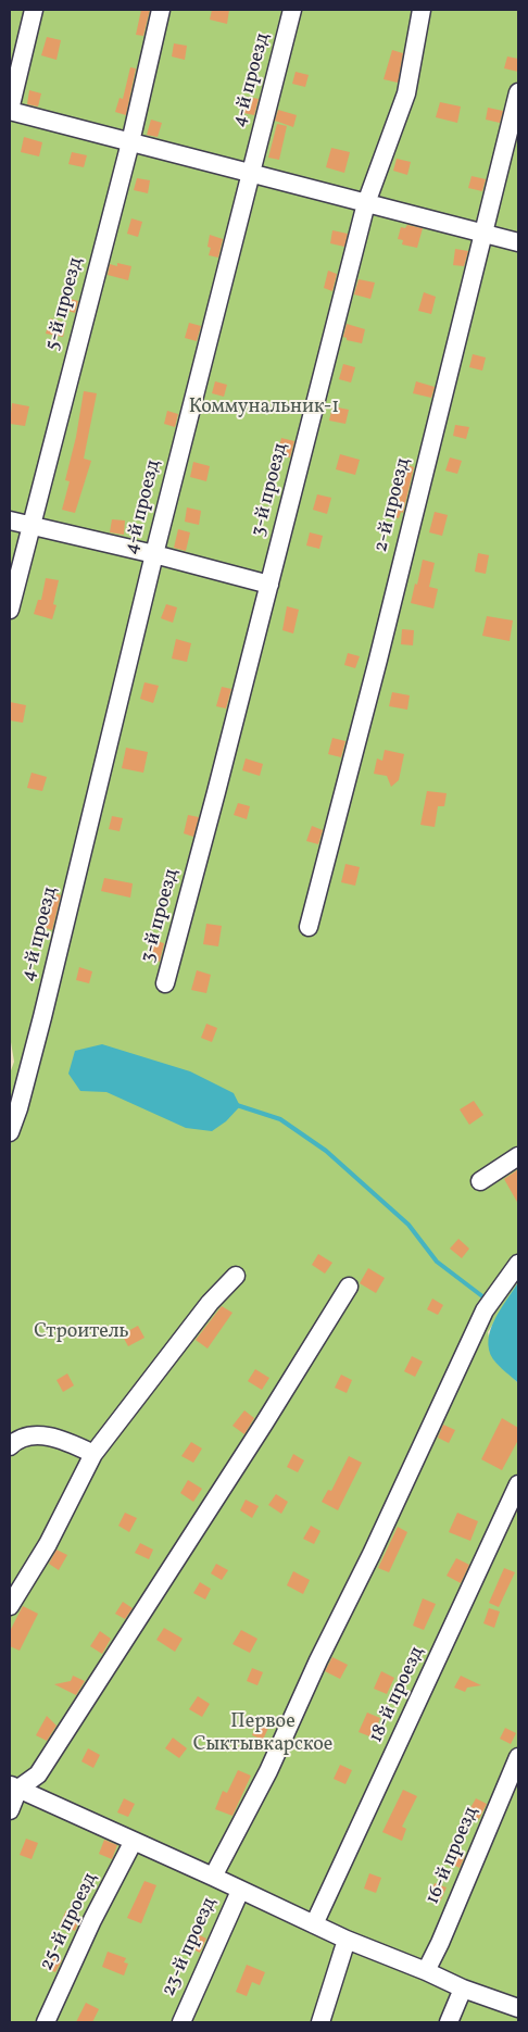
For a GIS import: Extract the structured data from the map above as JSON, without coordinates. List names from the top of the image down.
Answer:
{
  "streets": {
    "street": [
      "4-й проезд",
      "5-й проезд",
      "3-й проезд",
      "2-й проезд",
      "18-й проезд",
      "16-й проезд",
      "25-й проезд",
      "23-й проезд"
    ]
  },
  "parks": ["Коммунальник-1", "Строитель", "Первое Сыктывкарское"]
}
